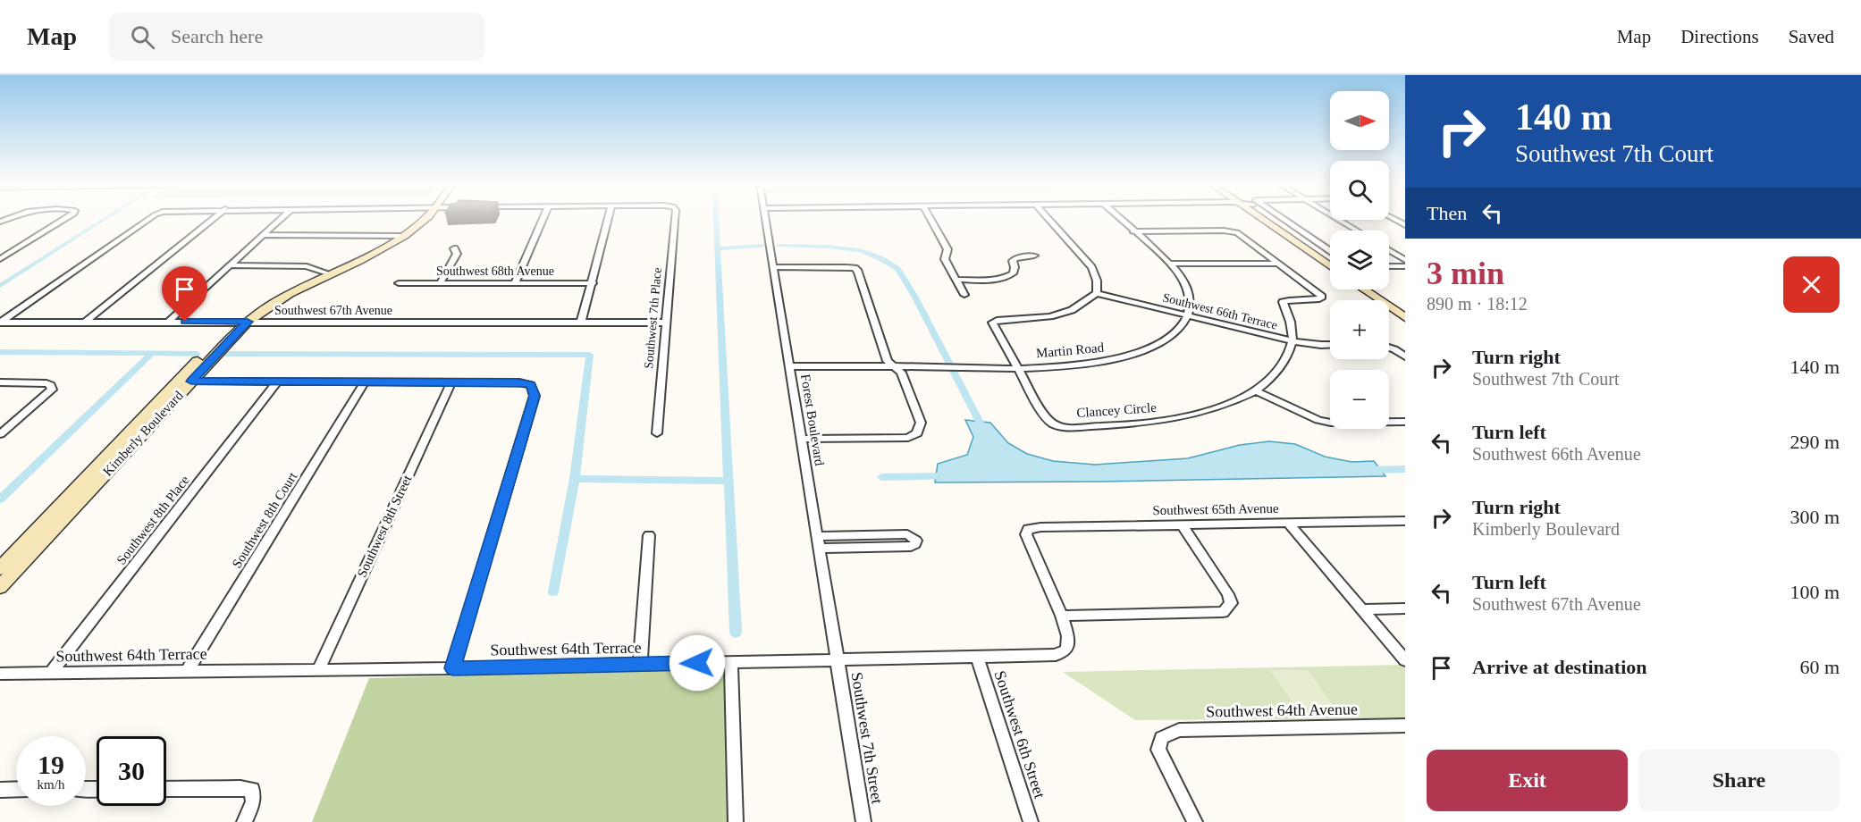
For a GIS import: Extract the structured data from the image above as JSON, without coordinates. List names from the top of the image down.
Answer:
{
  "streets": {
    "street": [
      "Southwest 68th Avenue",
      "Southwest 67th Avenue",
      "Southwest 66th Terrace",
      "Southwest 7th Place",
      "Martin Road",
      "Clancey Circle",
      "Forest Boulevard",
      "Kimberly Boulevard",
      "Southwest 65th Avenue",
      "Southwest 8th Place",
      "Southwest 8th Court",
      "Southwest 8th Street",
      "Southwest 64th Terrace",
      "Southwest 64th Avenue",
      "Southwest 6th Street",
      "Southwest 7th Street"
    ]
  },
  "crossings": [
    ["Southwest 67th Avenue", "Southwest 7th Place"],
    ["Southwest 67th Avenue", "Kimberly Boulevard"],
    ["Southwest 66th Terrace", "Martin Road"],
    ["Southwest 66th Terrace", "Clancey Circle"],
    ["Martin Road", "Clancey Circle"],
    ["Martin Road", "Forest Boulevard"],
    ["Forest Boulevard", "Southwest 64th Terrace"],
    ["Forest Boulevard", "Southwest 7th Street"],
    ["Southwest 65th Avenue", "Southwest 64th Terrace"],
    ["Southwest 8th Place", "Southwest 64th Terrace"],
    ["Southwest 8th Court", "Southwest 64th Terrace"],
    ["Southwest 8th Street", "Southwest 64th Terrace"],
    ["Southwest 64th Terrace", "Southwest 6th Street"],
    ["Southwest 64th Terrace", "Southwest 7th Street"]
  ],
  "north": "right",
  "page": {
    "header": "Map",
    "search": "Search here",
    "nav": ["Map", "Directions", "Saved"],
    "turn": ["140 m", "Southwest 7th Court"],
    "map_buttons": ["+", "−"],
    "then": "Then",
    "heading": ["3 min", "890 m · 18:12"],
    "list": [
      {
        "name": "Turn right",
        "note": "Southwest 7th Court",
        "value": "140 m"
      },
      {
        "name": "Turn left",
        "note": "Southwest 66th Avenue",
        "value": "290 m"
      },
      {
        "name": "Turn right",
        "note": "Kimberly Boulevard",
        "value": "300 m"
      },
      {
        "name": "Turn left",
        "note": "Southwest 67th Avenue",
        "value": "100 m"
      },
      {
        "name": "Arrive at destination",
        "value": "60 m"
      }
    ],
    "speed": "19 km/h",
    "limit": "30",
    "buttons": ["Exit", "Share"]
  }
}
